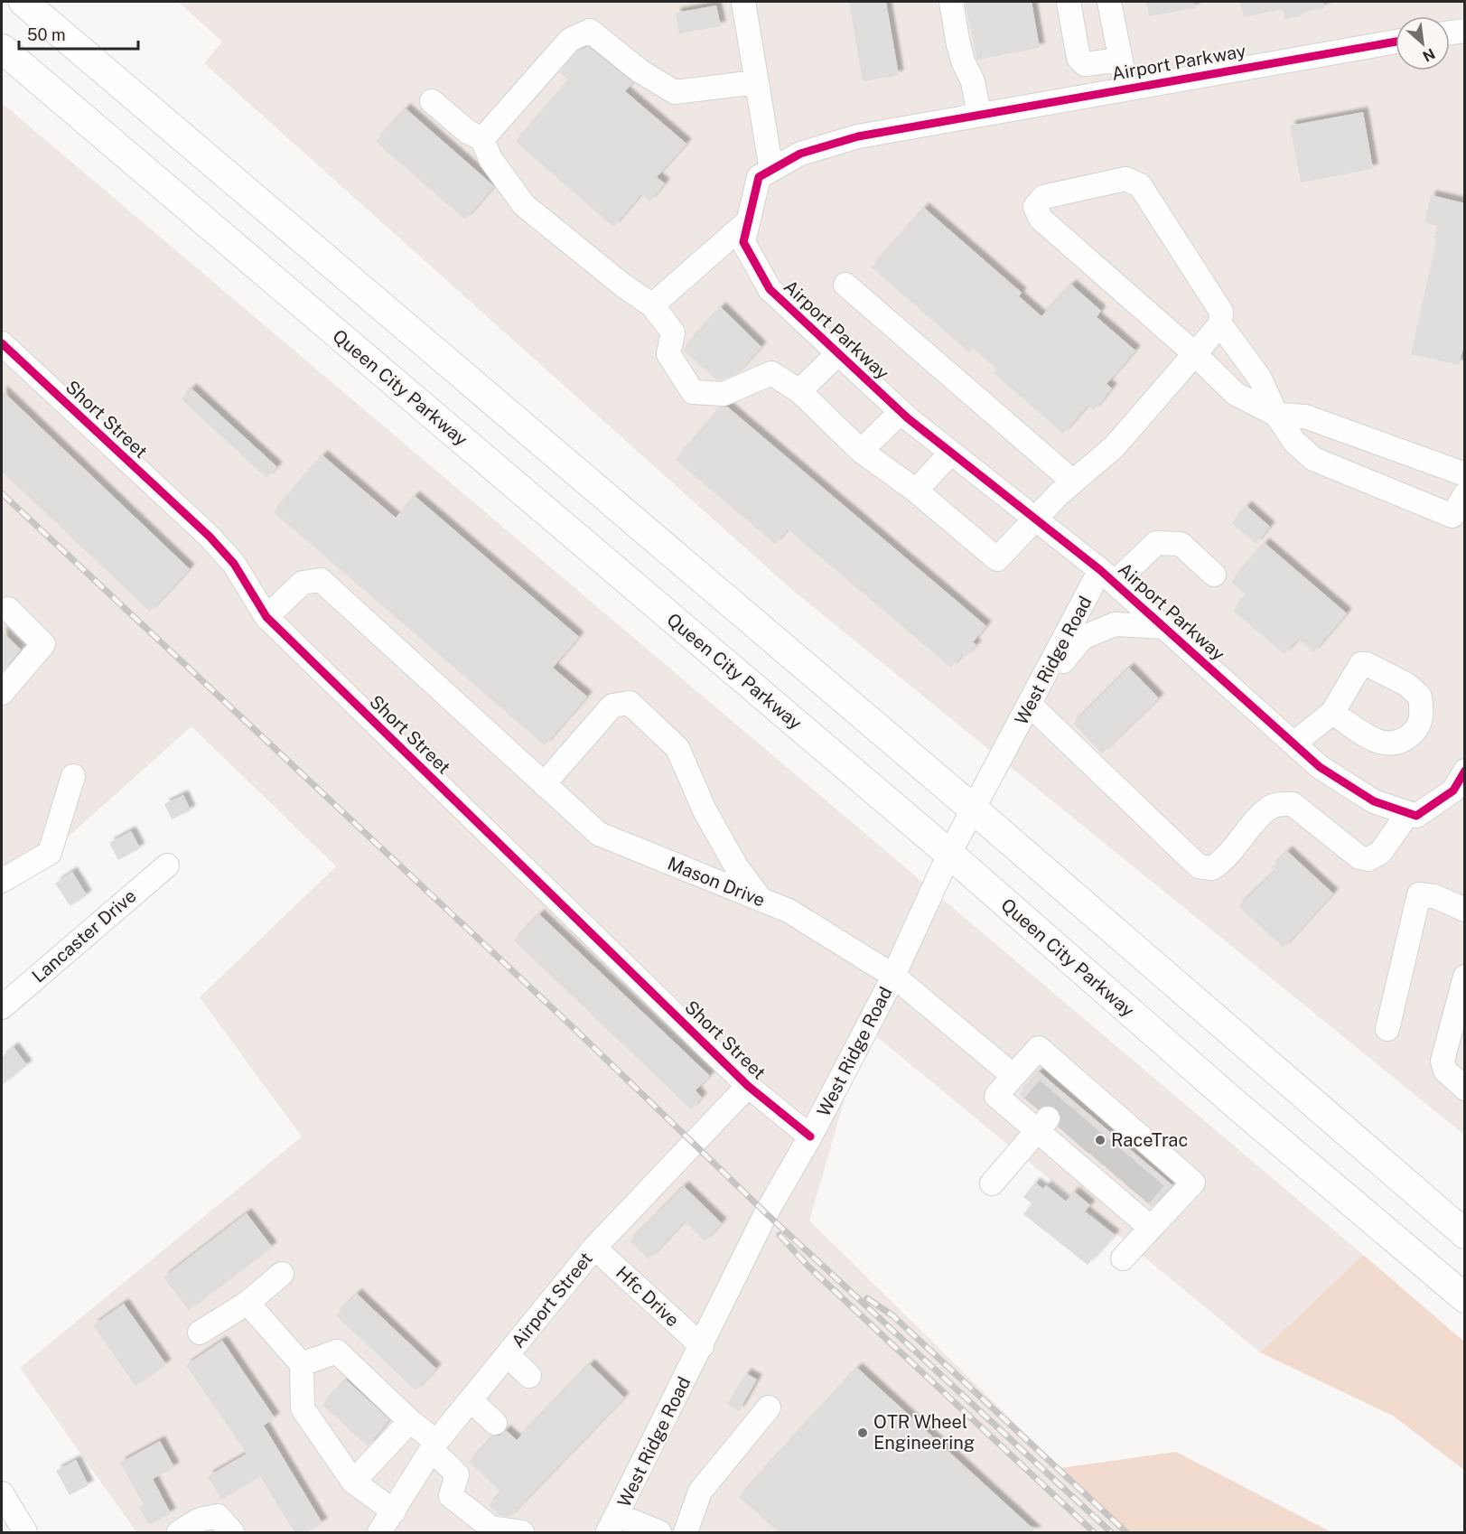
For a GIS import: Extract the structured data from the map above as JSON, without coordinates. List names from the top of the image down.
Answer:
{
  "streets": {
    "main road": ["Queen City Parkway"],
    "street": [
      "Airport Parkway",
      "Short Street",
      "West Ridge Road",
      "Mason Drive",
      "Lancaster Drive",
      "Hfc Drive",
      "Airport Street"
    ]
  },
  "crossings": [
    ["Airport Parkway", "West Ridge Road"],
    ["Queen City Parkway", "West Ridge Road"],
    ["Short Street", "West Ridge Road"],
    ["Short Street", "Mason Drive"],
    ["Short Street", "Airport Street"],
    ["West Ridge Road", "Mason Drive"],
    ["West Ridge Road", "Hfc Drive"],
    ["Hfc Drive", "Airport Street"]
  ],
  "places": ["RaceTrac", "OTR Wheel Engineering"],
  "scale_bar": "50 m",
  "north": "bottom right"
}
